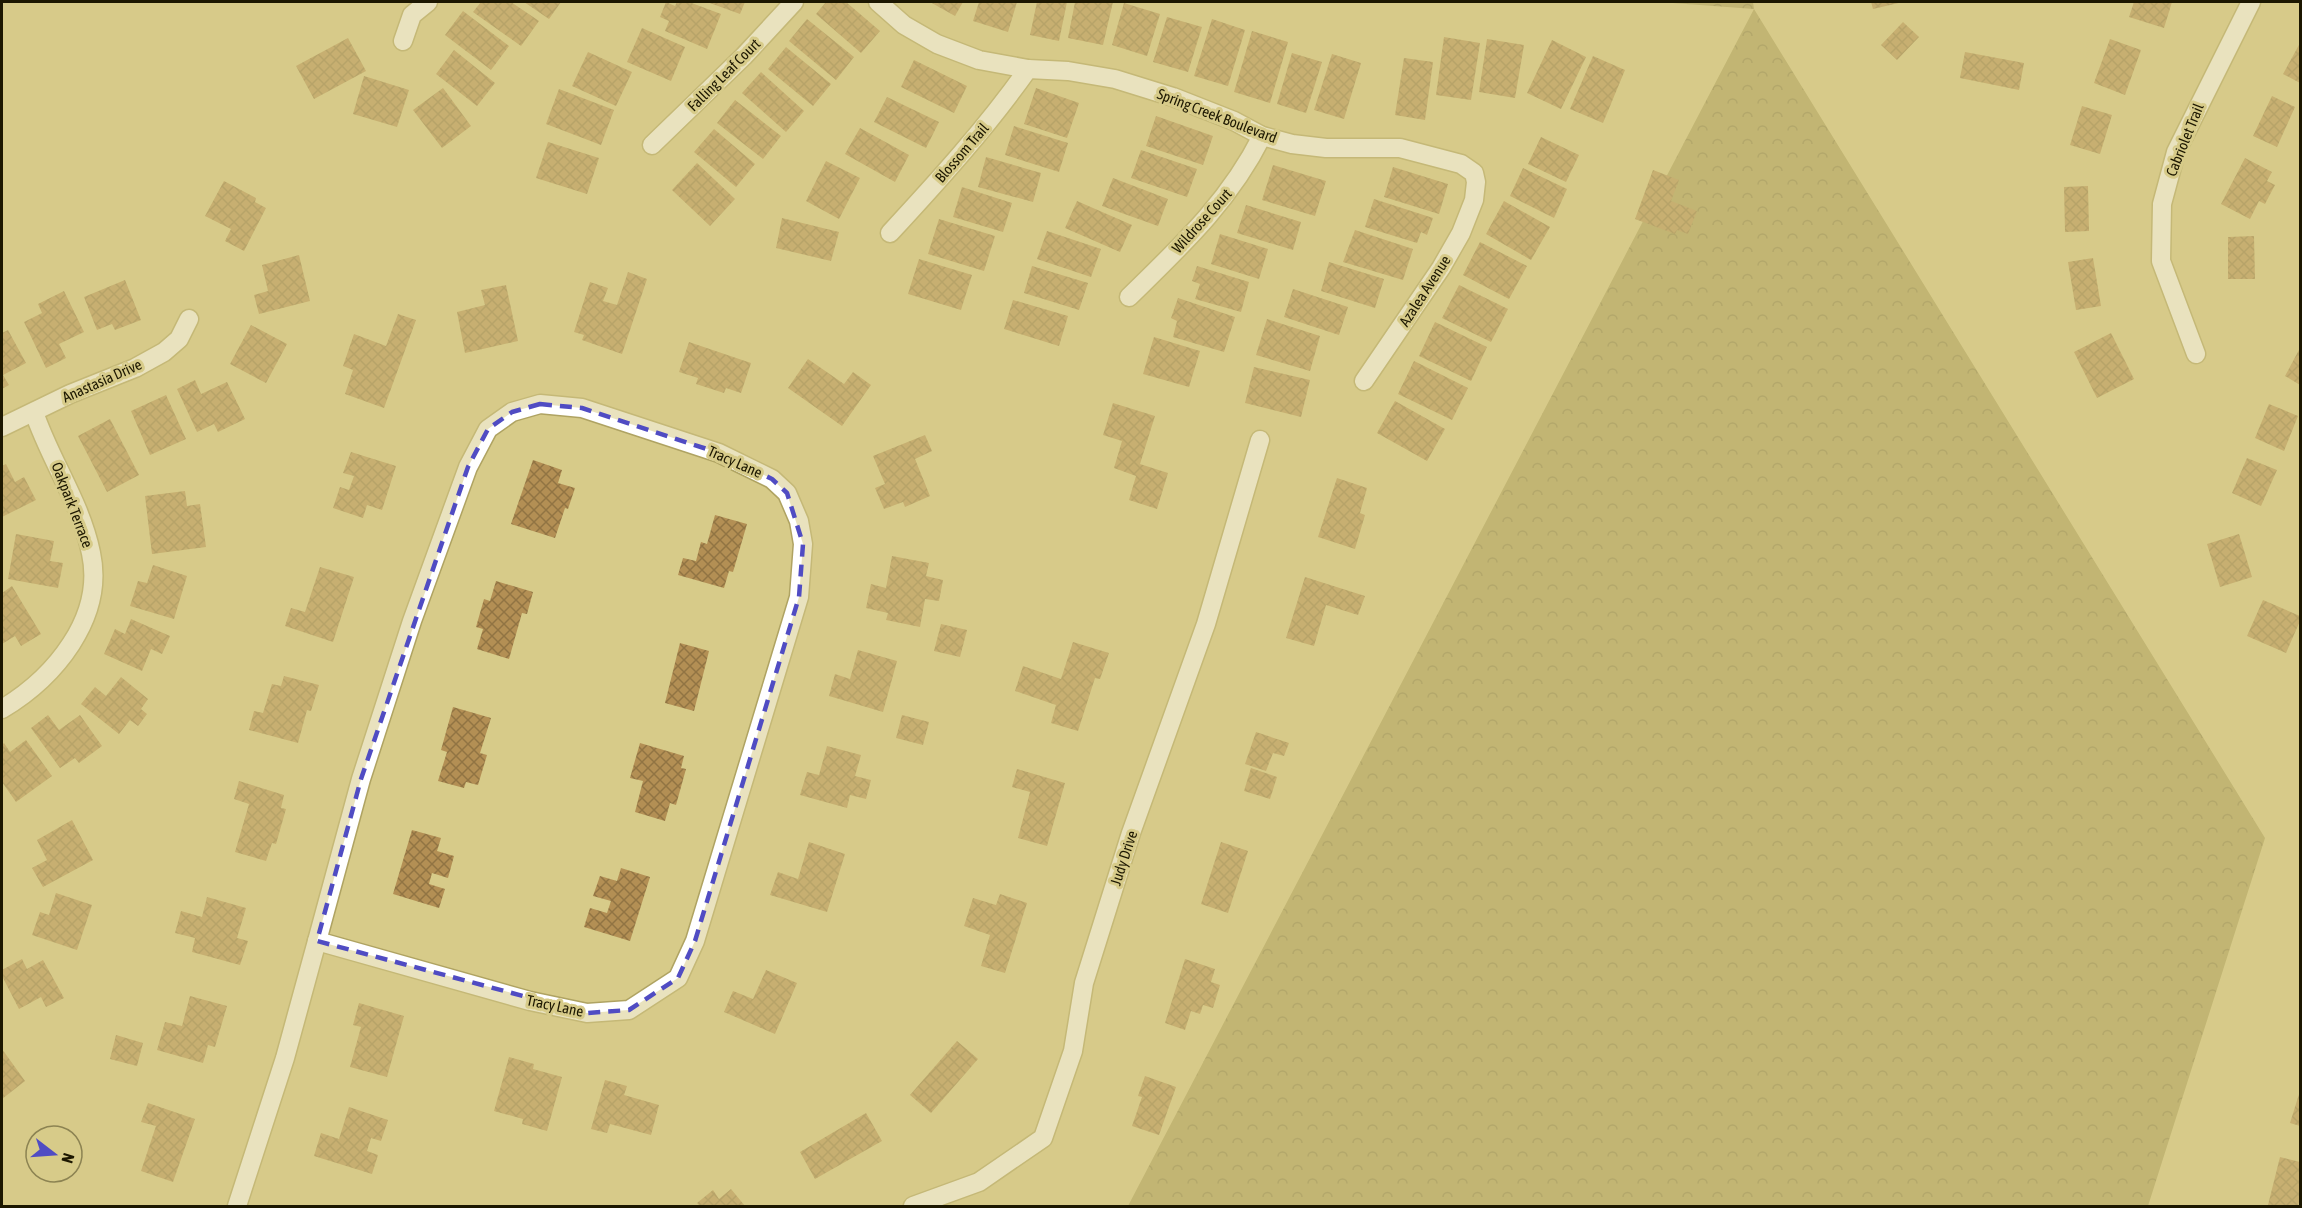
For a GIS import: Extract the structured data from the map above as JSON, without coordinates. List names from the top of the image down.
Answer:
{
  "streets": {
    "street": [
      "Falling Leaf Court",
      "Spring Creek Boulevard",
      "Cabriolet Trail",
      "Blossom Trail",
      "Wildrose Court",
      "Azalea Avenue",
      "Anastasia Drive",
      "Tracy Lane",
      "Oakpark Terrace",
      "Judy Drive"
    ]
  },
  "crossings": [
    ["Spring Creek Boulevard", "Blossom Trail"],
    ["Spring Creek Boulevard", "Wildrose Court"],
    ["Spring Creek Boulevard", "Azalea Avenue"],
    ["Anastasia Drive", "Oakpark Terrace"]
  ],
  "north": "right"
}
